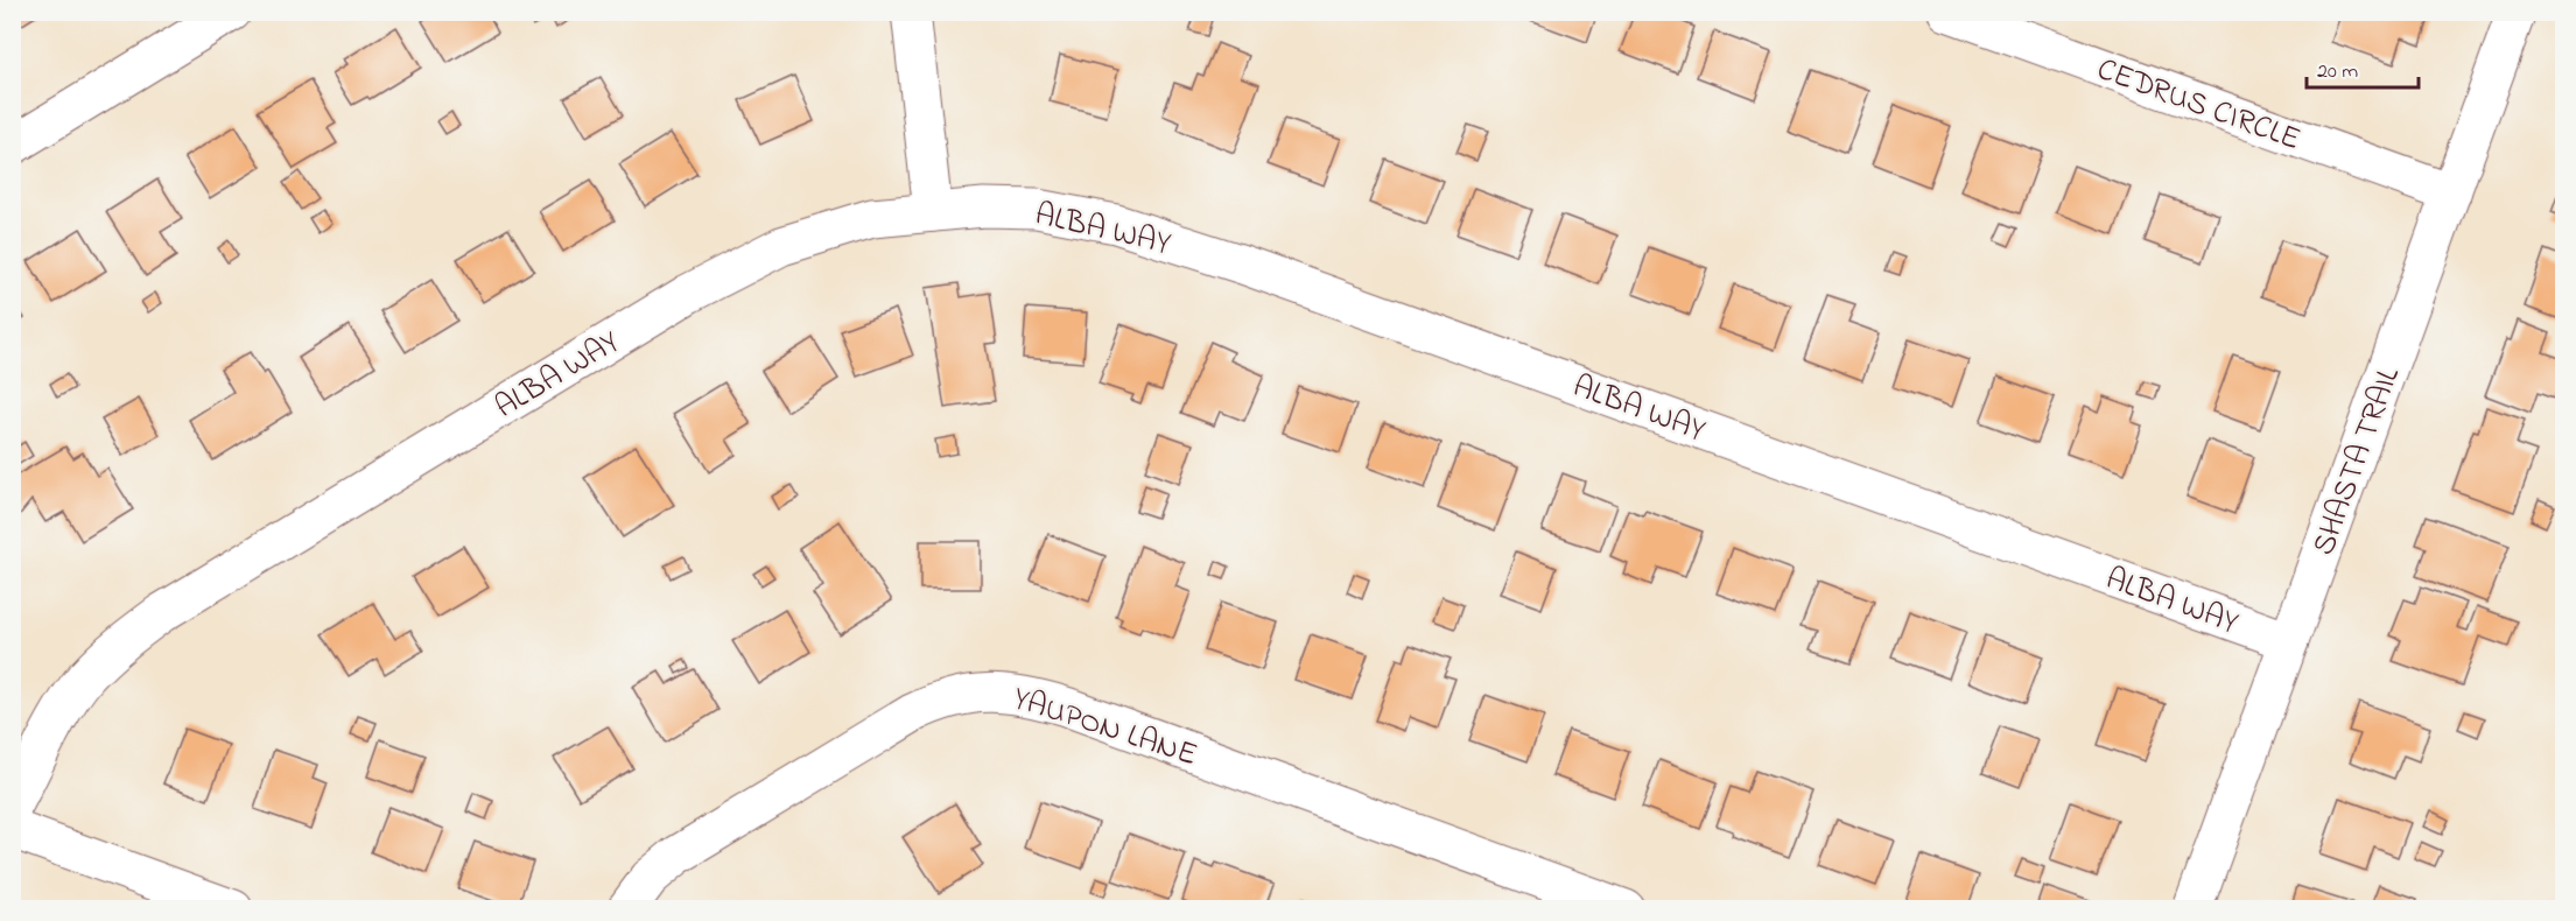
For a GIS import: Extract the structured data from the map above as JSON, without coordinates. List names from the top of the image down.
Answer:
{
  "streets": {
    "street": [
      "CEDRUS CIRCLE",
      "ALBA WAY",
      "SHASTA TRAIL",
      "YAUPON LANE"
    ]
  },
  "crossings": [
    ["CEDRUS CIRCLE", "SHASTA TRAIL"],
    ["ALBA WAY", "SHASTA TRAIL"]
  ],
  "scale_bar": "20 m"
}
